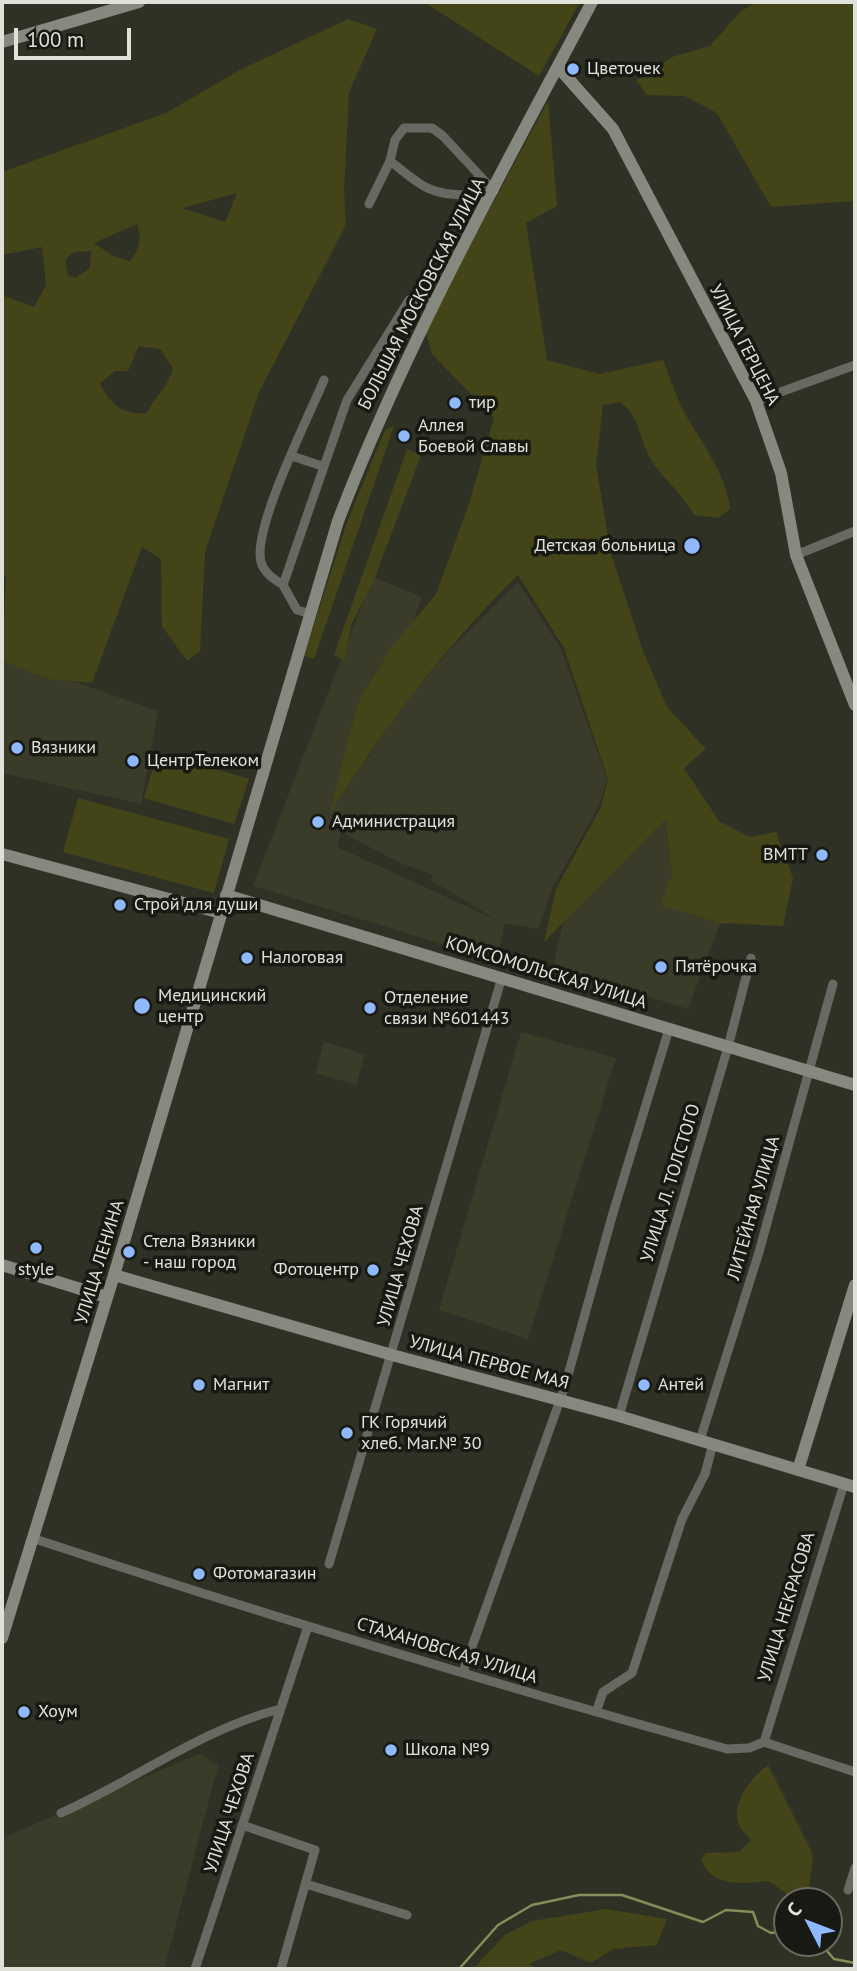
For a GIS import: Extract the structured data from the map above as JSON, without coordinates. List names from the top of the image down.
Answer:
{
  "streets": {
    "street": [
      "БОЛЬШАЯ МОСКОВСКАЯ УЛИЦА",
      "УЛИЦА ГЕРЦЕНА",
      "КОМСОМОЛЬСКАЯ УЛИЦА",
      "УЛИЦА Л. ТОЛСТОГО",
      "ЛИТЕЙНАЯ УЛИЦА",
      "УЛИЦА ЛЕНИНА",
      "УЛИЦА ЧЕХОВА",
      "УЛИЦА ПЕРВОЕ МАЯ",
      "УЛИЦА НЕКРАСОВА",
      "СТАХАНОВСКАЯ УЛИЦА"
    ]
  },
  "crossings": [
    ["БОЛЬШАЯ МОСКОВСКАЯ УЛИЦА", "УЛИЦА ГЕРЦЕНА"],
    ["БОЛЬШАЯ МОСКОВСКАЯ УЛИЦА", "КОМСОМОЛЬСКАЯ УЛИЦА"],
    ["БОЛЬШАЯ МОСКОВСКАЯ УЛИЦА", "УЛИЦА ЛЕНИНА"],
    ["КОМСОМОЛЬСКАЯ УЛИЦА", "УЛИЦА Л. ТОЛСТОГО"],
    ["КОМСОМОЛЬСКАЯ УЛИЦА", "ЛИТЕЙНАЯ УЛИЦА"],
    ["КОМСОМОЛЬСКАЯ УЛИЦА", "УЛИЦА ЛЕНИНА"],
    ["КОМСОМОЛЬСКАЯ УЛИЦА", "УЛИЦА ЧЕХОВА"],
    ["УЛИЦА Л. ТОЛСТОГО", "УЛИЦА ПЕРВОЕ МАЯ"],
    ["ЛИТЕЙНАЯ УЛИЦА", "УЛИЦА ПЕРВОЕ МАЯ"],
    ["УЛИЦА ЛЕНИНА", "УЛИЦА ПЕРВОЕ МАЯ"],
    ["УЛИЦА ЛЕНИНА", "СТАХАНОВСКАЯ УЛИЦА"],
    ["УЛИЦА ЧЕХОВА", "УЛИЦА ПЕРВОЕ МАЯ"],
    ["УЛИЦА ЧЕХОВА", "СТАХАНОВСКАЯ УЛИЦА"],
    ["УЛИЦА ПЕРВОЕ МАЯ", "УЛИЦА НЕКРАСОВА"],
    ["УЛИЦА НЕКРАСОВА", "СТАХАНОВСКАЯ УЛИЦА"]
  ],
  "places": [
    "Цветочек",
    "тир",
    "Аллея Боевой Славы",
    "Детская больница",
    "Вязники",
    "ЦентрТелеком",
    "Администрация",
    "ВМТТ",
    "Строй для души",
    "Налоговая",
    "Пятёрочка",
    "Медицинский центр",
    "Отделение связи №601443",
    "style",
    "Стела Вязники - наш город",
    "Фотоцентр",
    "Магнит",
    "Антей",
    "ГК Горячий хлеб. Маг.№ 30",
    "Фотомагазин",
    "Хоум",
    "Школа №9"
  ],
  "scale_bar": "100 m",
  "north": "top left"
}
